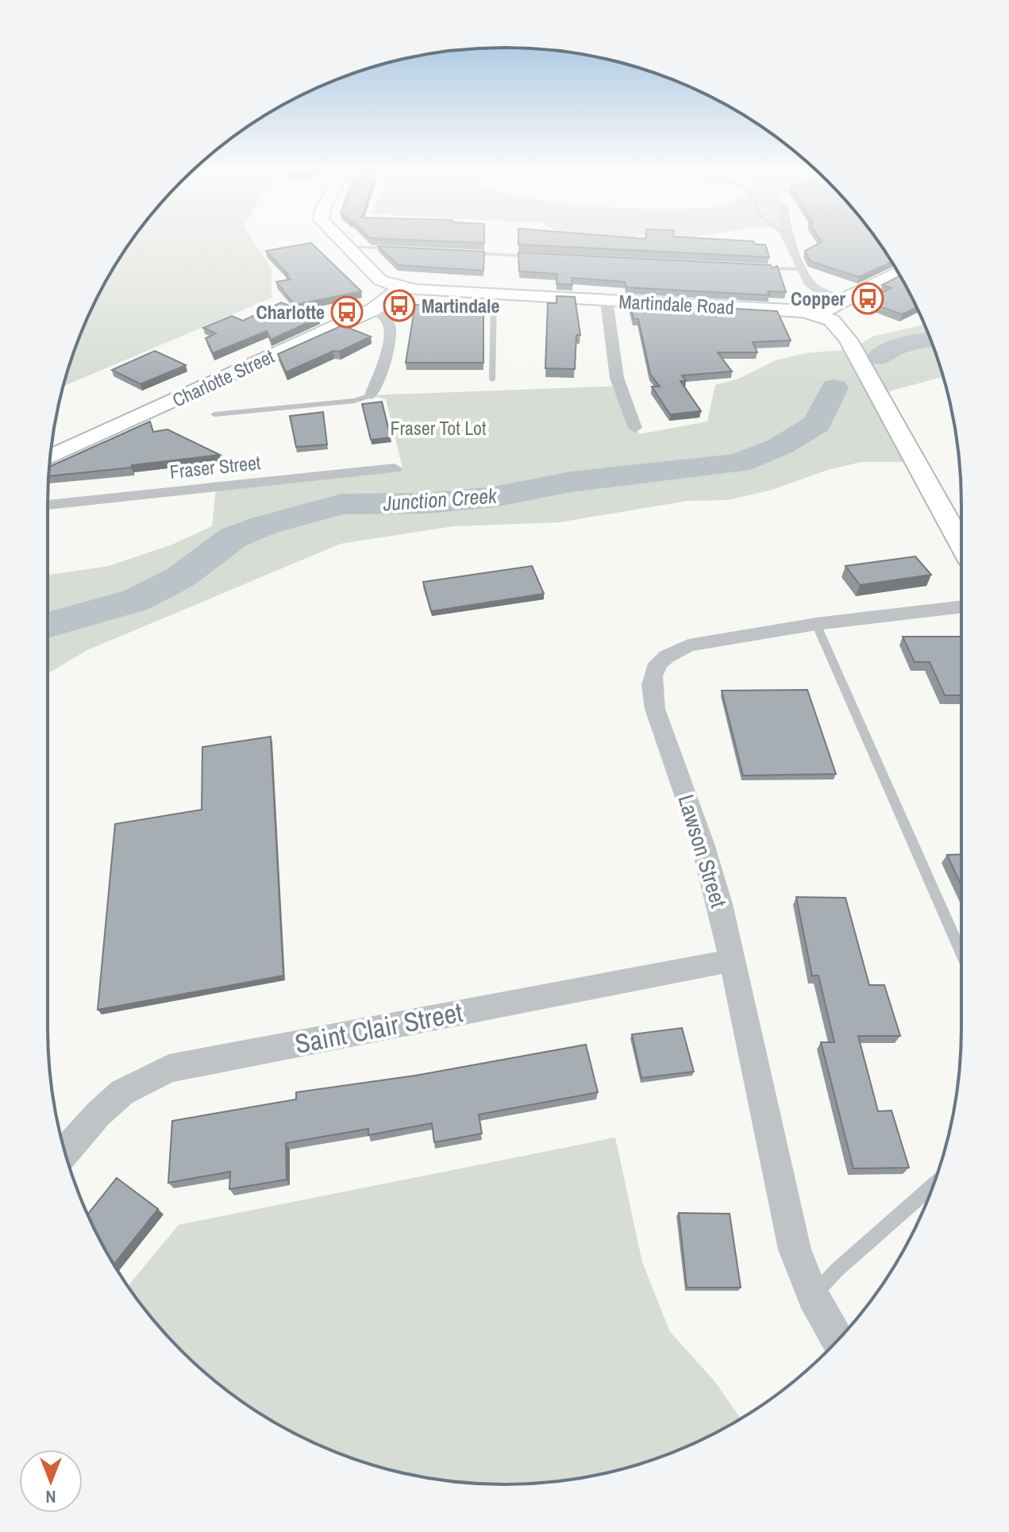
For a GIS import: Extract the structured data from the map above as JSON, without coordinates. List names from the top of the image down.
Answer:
{
  "streets": {
    "street": [
      "Martindale Road",
      "Charlotte Street",
      "Fraser Street",
      "Lawson Street",
      "Saint Clair Street"
    ]
  },
  "crossings": [
    ["Martindale Road", "Charlotte Street"],
    ["Lawson Street", "Saint Clair Street"]
  ],
  "water": ["Junction Creek"],
  "parks": ["Fraser Tot Lot"],
  "places": {
    "bus stop": ["Copper", "Martindale", "Charlotte"]
  },
  "north": "bottom"
}
